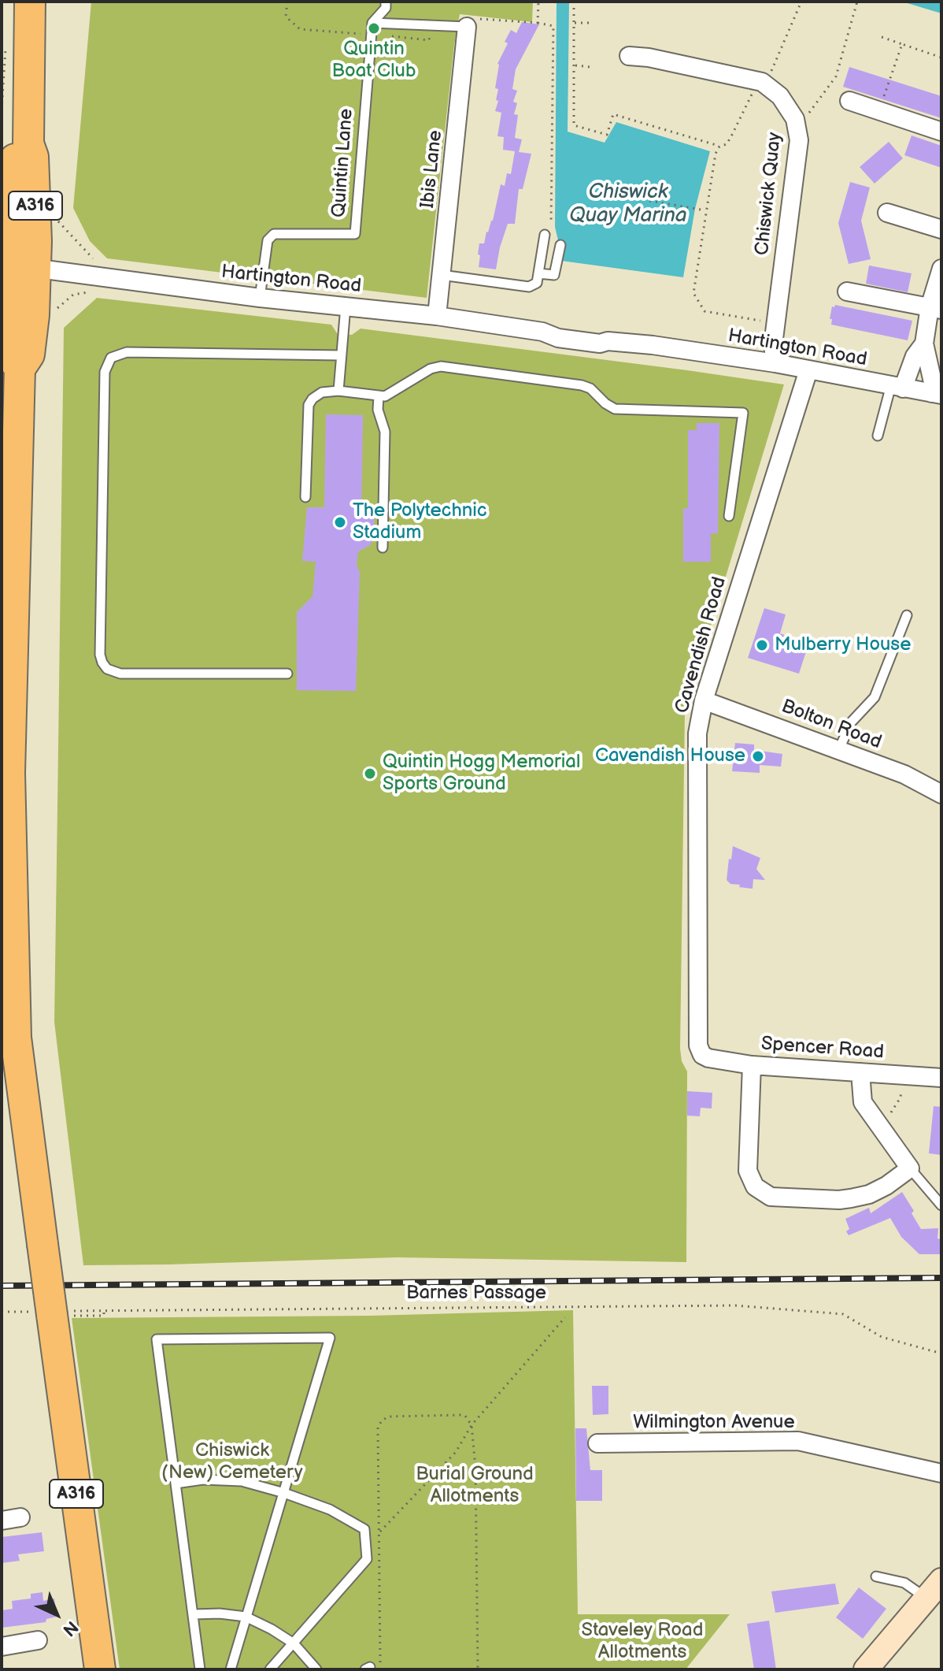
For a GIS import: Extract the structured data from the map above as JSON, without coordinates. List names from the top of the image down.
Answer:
{
  "streets": {
    "highway": ["A316"],
    "street": [
      "Ibis Lane",
      "Chiswick Quay",
      "Hartington Road",
      "Cavendish Road",
      "Bolton Road",
      "Spencer Road",
      "Wilmington Avenue"
    ],
    "lane": ["Quintin Lane"],
    "path": ["Barnes Passage"]
  },
  "crossings": [
    ["Quintin Lane", "Hartington Road"],
    ["Ibis Lane", "Hartington Road"],
    ["Chiswick Quay", "Hartington Road"],
    ["A316", "Hartington Road"],
    ["A316", "Barnes Passage"],
    ["Hartington Road", "Cavendish Road"],
    ["Cavendish Road", "Bolton Road"],
    ["Cavendish Road", "Spencer Road"]
  ],
  "water": ["Chiswick Quay Marina"],
  "parks": ["Chiswick (New) Cemetery", "Burial Ground Allotments", "Staveley Road Allotments"],
  "places": [
    "Quintin Boat Club",
    "The Polytechnic Stadium",
    "Mulberry House",
    "Cavendish House",
    "Quintin Hogg Memorial Sports Ground"
  ],
  "north": "bottom right"
}
